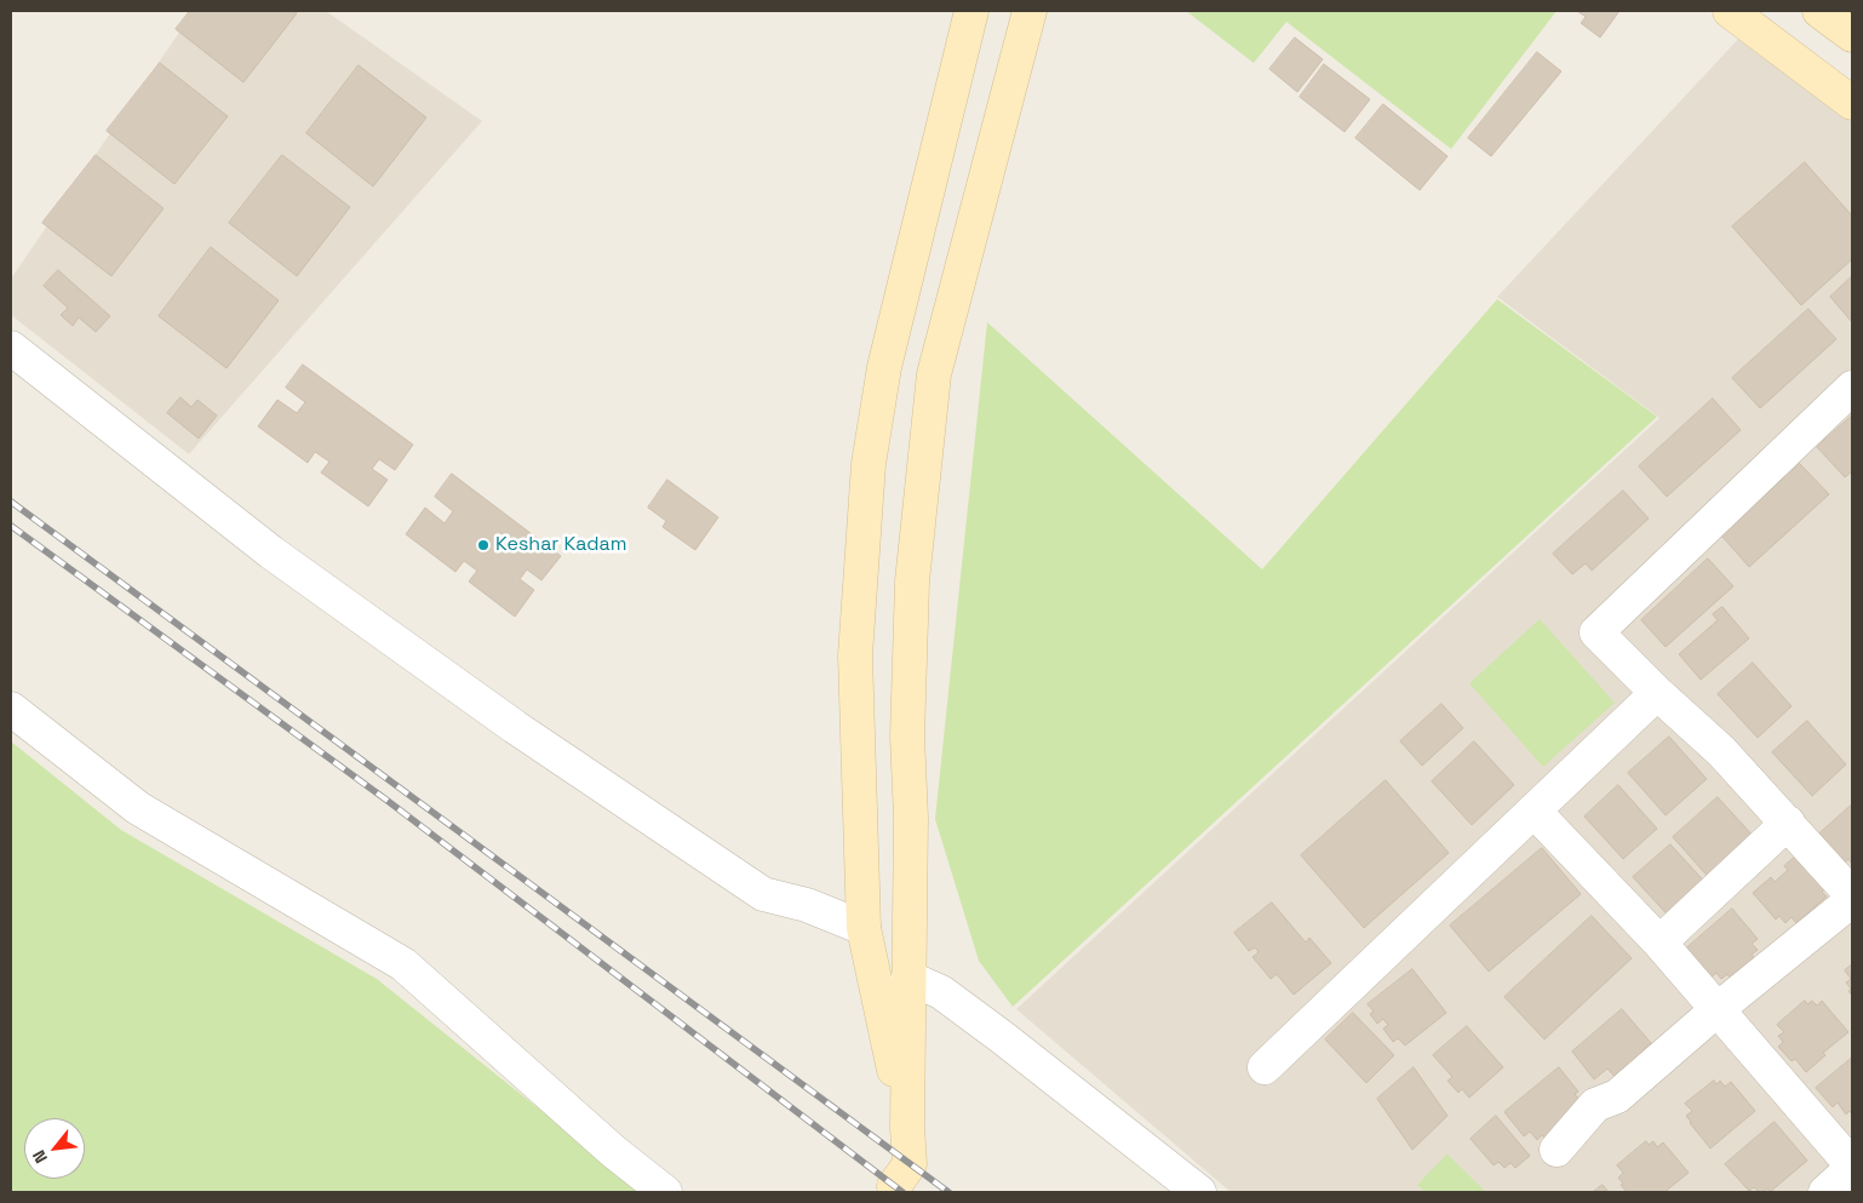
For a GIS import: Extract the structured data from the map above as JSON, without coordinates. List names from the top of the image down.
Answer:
{
  "places": ["Keshar Kadam"],
  "north": "bottom left"
}
